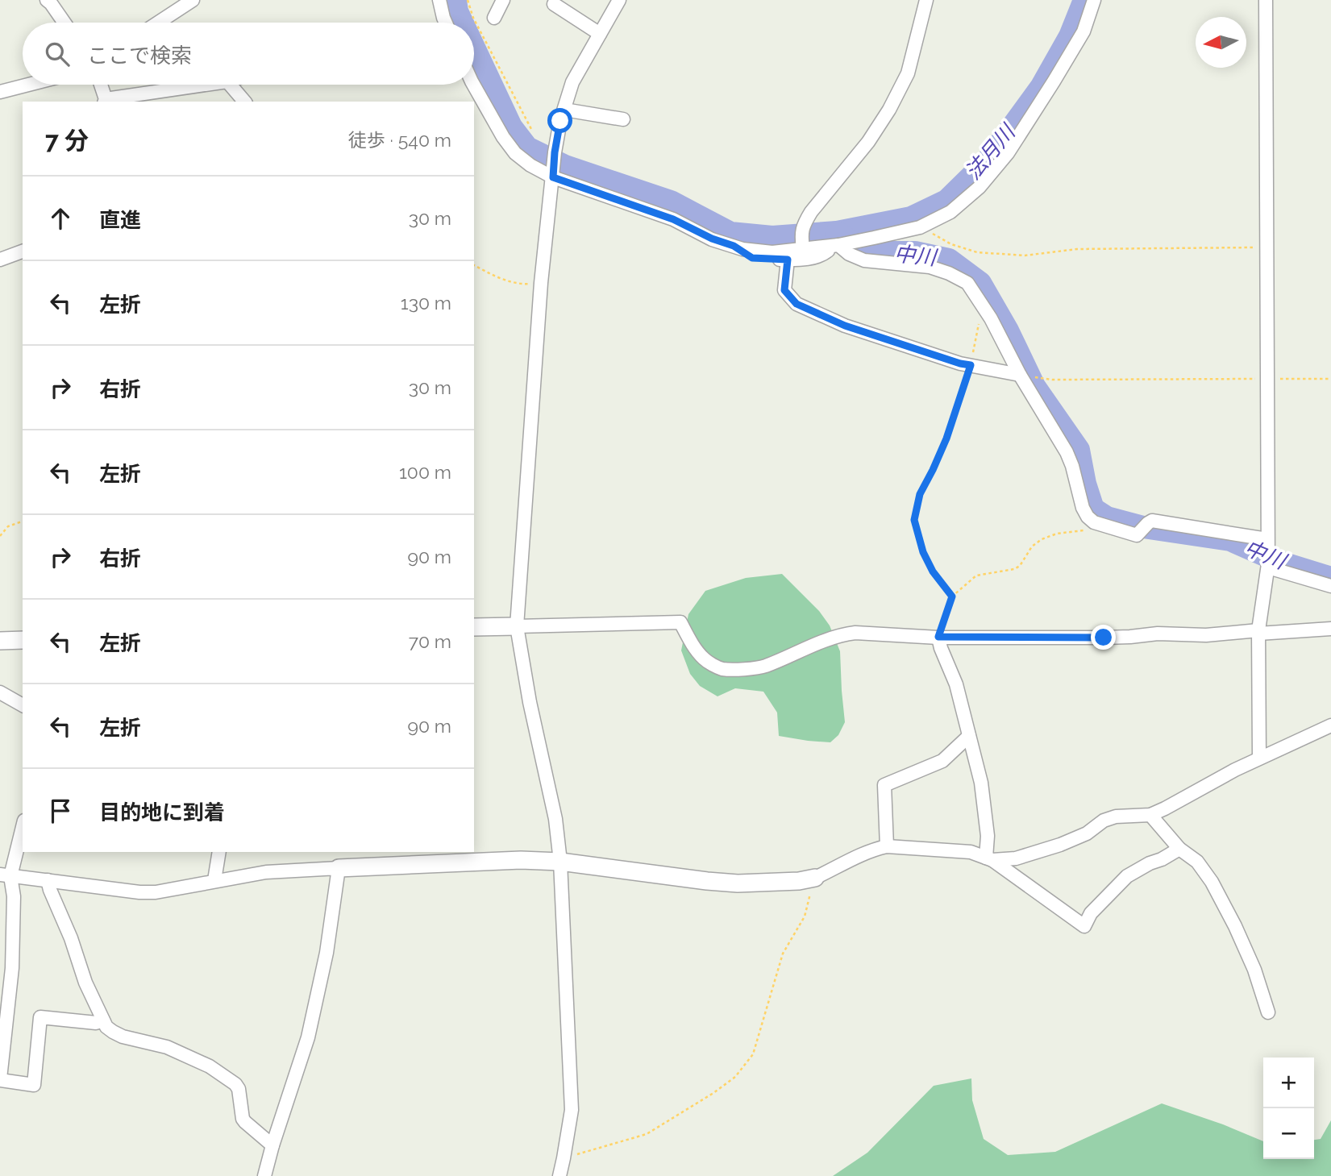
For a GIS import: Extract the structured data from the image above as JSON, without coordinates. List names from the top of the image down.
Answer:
{
  "water": ["法月川", "中川"],
  "north": "left",
  "page": {
    "search": "ここで検索",
    "heading": ["7 分", "徒歩 · 540 m"],
    "list": [
      ["直進", "30 m"],
      ["左折", "130 m"],
      ["右折", "30 m"],
      ["左折", "100 m"],
      ["右折", "90 m"],
      ["左折", "70 m"],
      ["左折", "90 m"],
      "目的地に到着"
    ],
    "map_buttons": ["+", "−"]
  }
}
